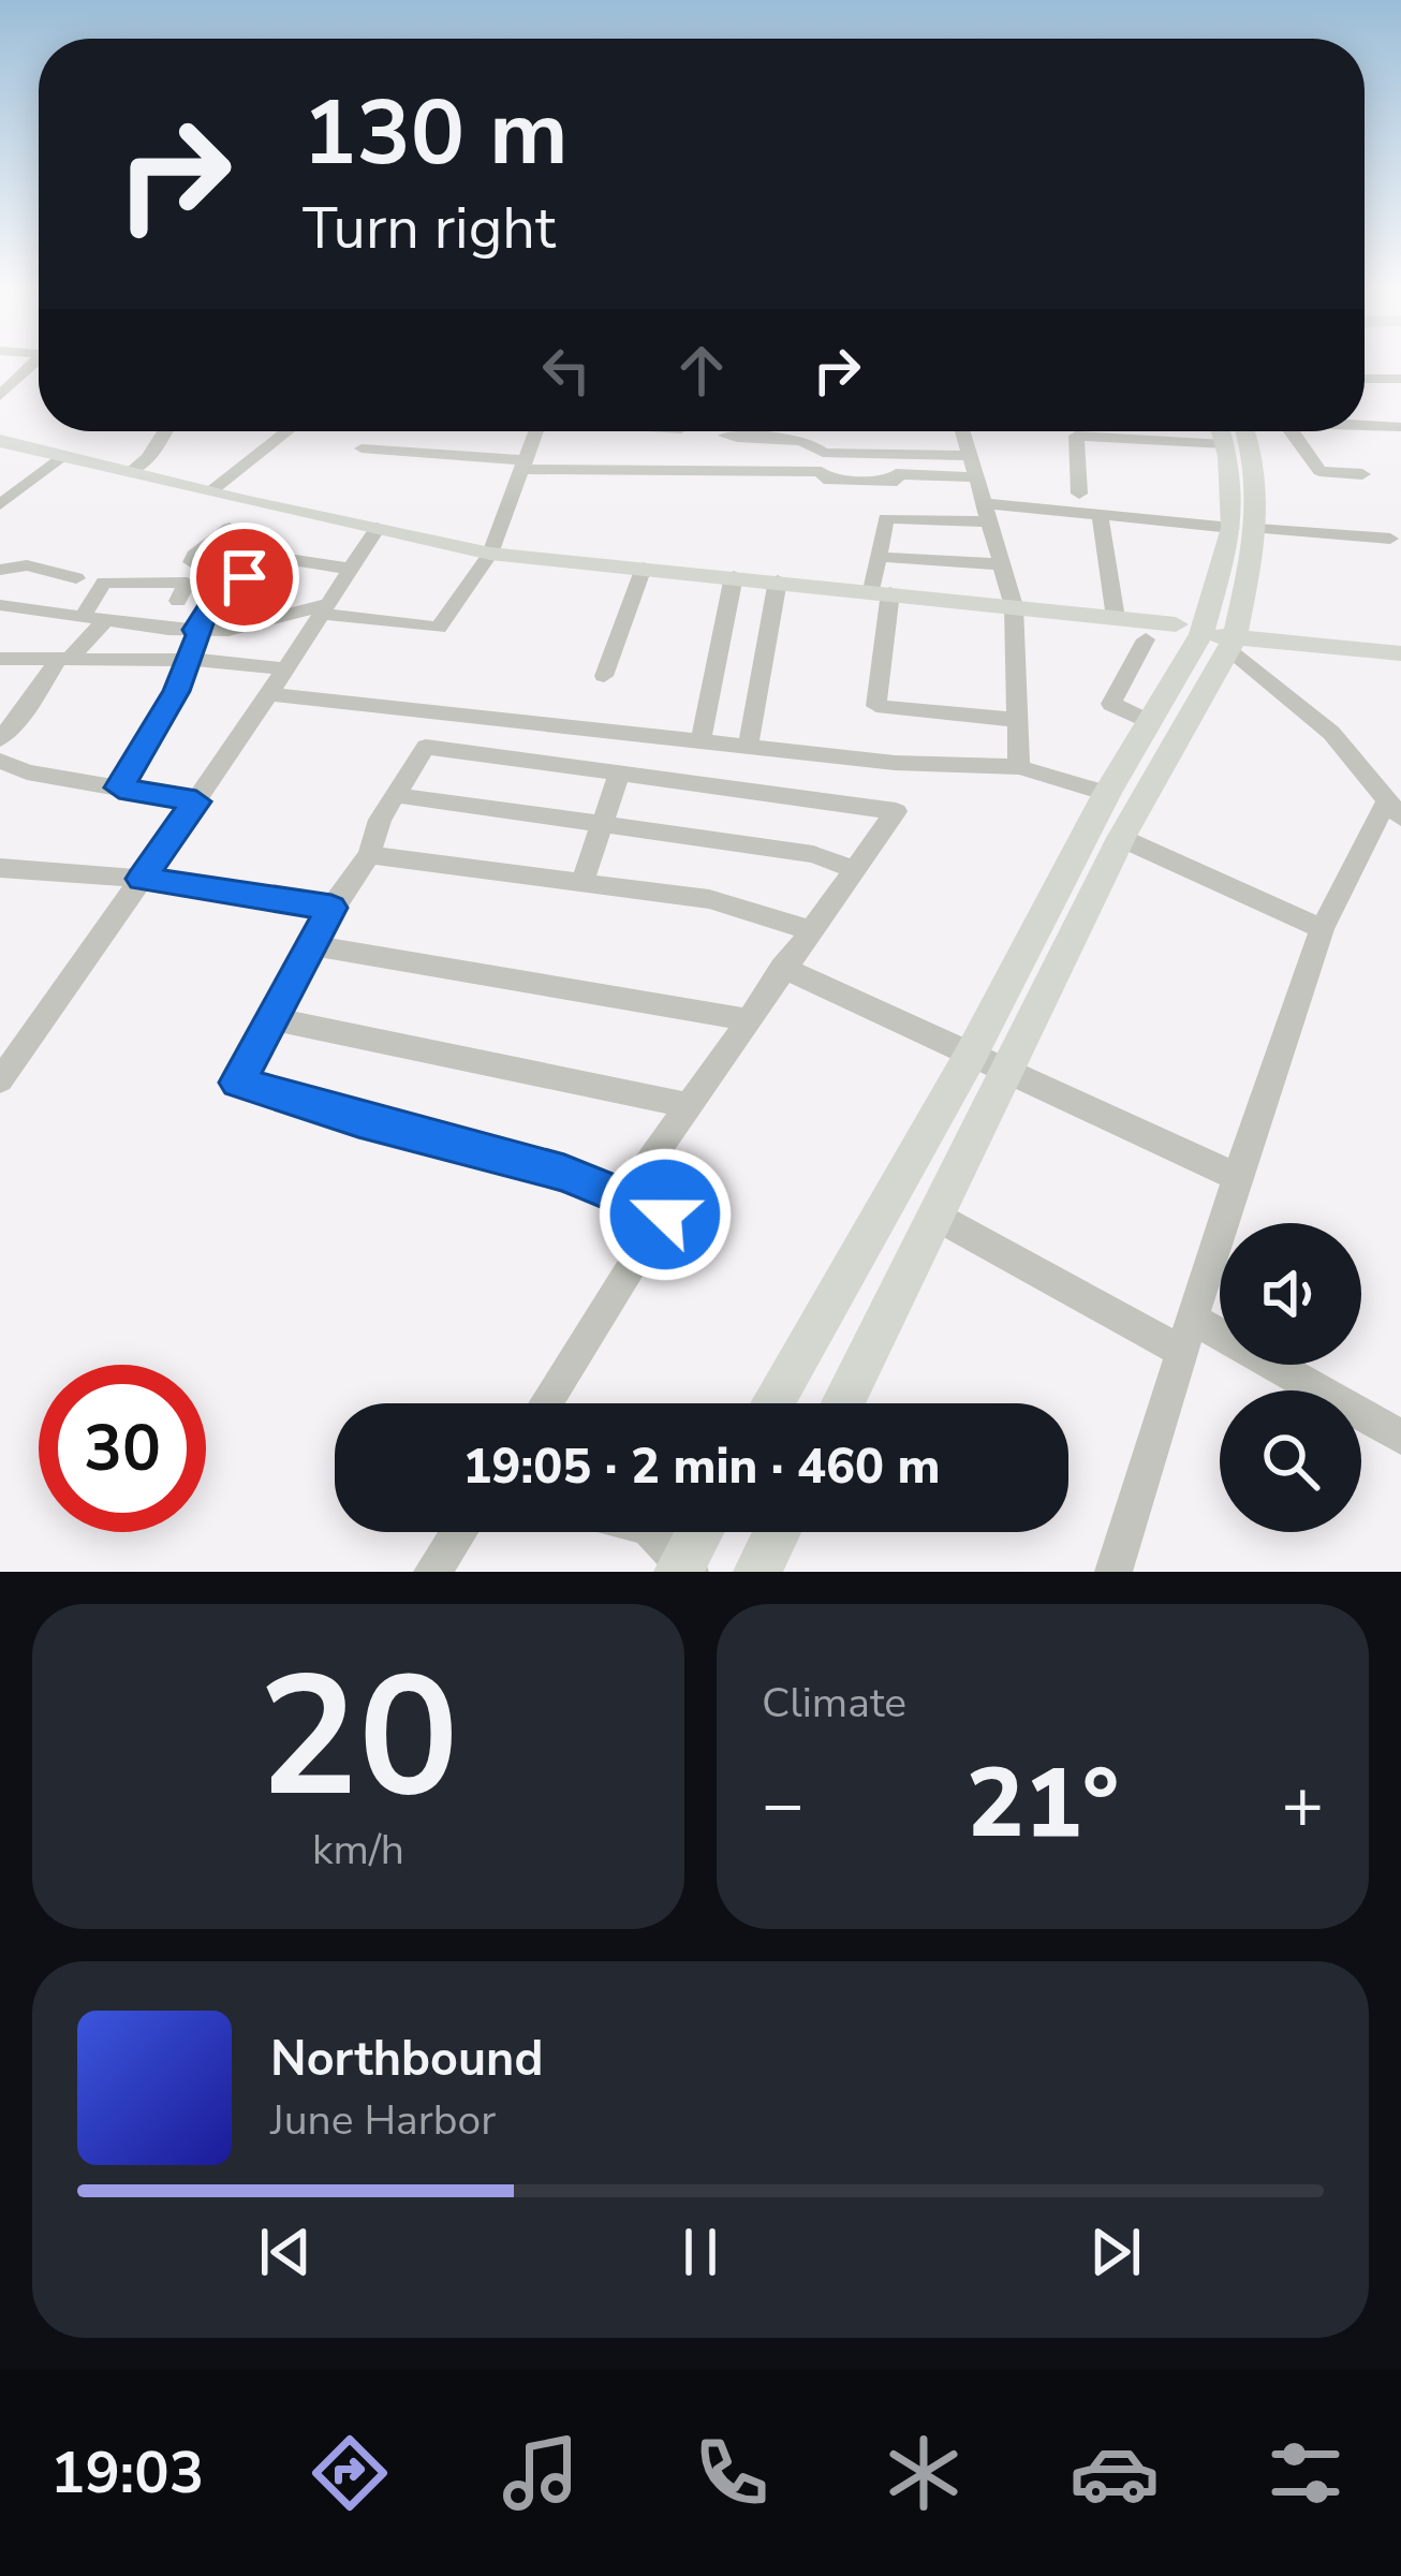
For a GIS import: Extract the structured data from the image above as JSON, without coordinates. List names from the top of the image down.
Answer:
{
  "page": {
    "turn": ["130 m", "Turn right"],
    "limit": "30",
    "trip": "19:05 · 2 min · 460 m",
    "tile": [
      ["20", "km/h"],
      "Climate"
    ],
    "heat": ["−", "21°", "+"],
    "song": ["Northbound", "June Harbor"],
    "tabs": "19:03"
  }
}
